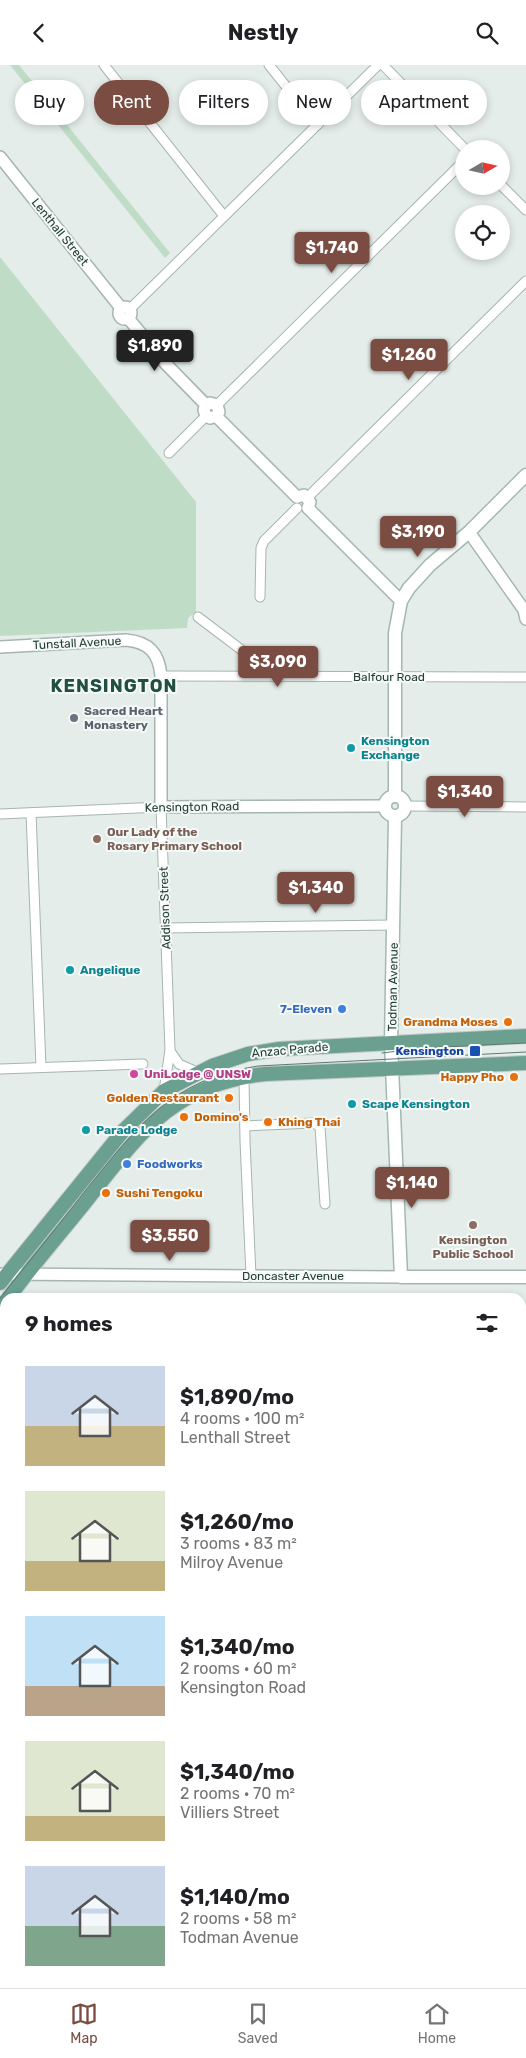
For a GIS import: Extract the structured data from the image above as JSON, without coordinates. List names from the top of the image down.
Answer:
{
  "streets": {
    "main road": ["Todman Avenue", "Anzac Parade", "Doncaster Avenue"],
    "street": [
      "Lenthall Street",
      "Tunstall Avenue",
      "Balfour Road",
      "Kensington Road",
      "Addison Street"
    ]
  },
  "crossings": [
    ["Tunstall Avenue", "Balfour Road"],
    ["Tunstall Avenue", "Addison Street"],
    ["Balfour Road", "Addison Street"],
    ["Kensington Road", "Addison Street"],
    ["Kensington Road", "Todman Avenue"],
    ["Addison Street", "Anzac Parade"],
    ["Todman Avenue", "Anzac Parade"],
    ["Todman Avenue", "Doncaster Avenue"],
    ["Anzac Parade", "Doncaster Avenue"]
  ],
  "districts": ["KENSINGTON"],
  "places": {
    "other": [
      "Sacred Heart Monastery",
      "Kensington Exchange",
      "Our Lady of the Rosary Primary School",
      "Angelique",
      "7-Eleven",
      "Grandma Moses",
      "UniLodge @ UNSW",
      "Happy Pho",
      "Golden Restaurant",
      "Scape Kensington",
      "Domino's",
      "Khing Thai",
      "Parade Lodge",
      "Foodworks",
      "Sushi Tengoku",
      "Kensington Public School"
    ],
    "transit": ["Kensington"]
  },
  "north": "right",
  "page": {
    "header": "Nestly",
    "chip": [
      "Buy",
      "Rent",
      "Filters",
      "New",
      "Apartment"
    ],
    "price": [
      "$1,740",
      "$1,890",
      "$1,260",
      "$3,190",
      "$3,090",
      "$1,340",
      "$1,340",
      "$1,140",
      "$3,550"
    ],
    "heading": "9 homes",
    "list": [
      {
        "name": "$1,890/mo",
        "note": "4 rooms · 100 m² · Lenthall Street"
      },
      {
        "name": "$1,260/mo",
        "note": "3 rooms · 83 m² · Milroy Avenue"
      },
      {
        "name": "$1,340/mo",
        "note": "2 rooms · 60 m² · Kensington Road"
      },
      {
        "name": "$1,340/mo",
        "note": "2 rooms · 70 m² · Villiers Street"
      },
      {
        "name": "$1,140/mo",
        "note": "2 rooms · 58 m² · Todman Avenue"
      }
    ],
    "tabs": ["Map", "Saved", "Home"]
  }
}
